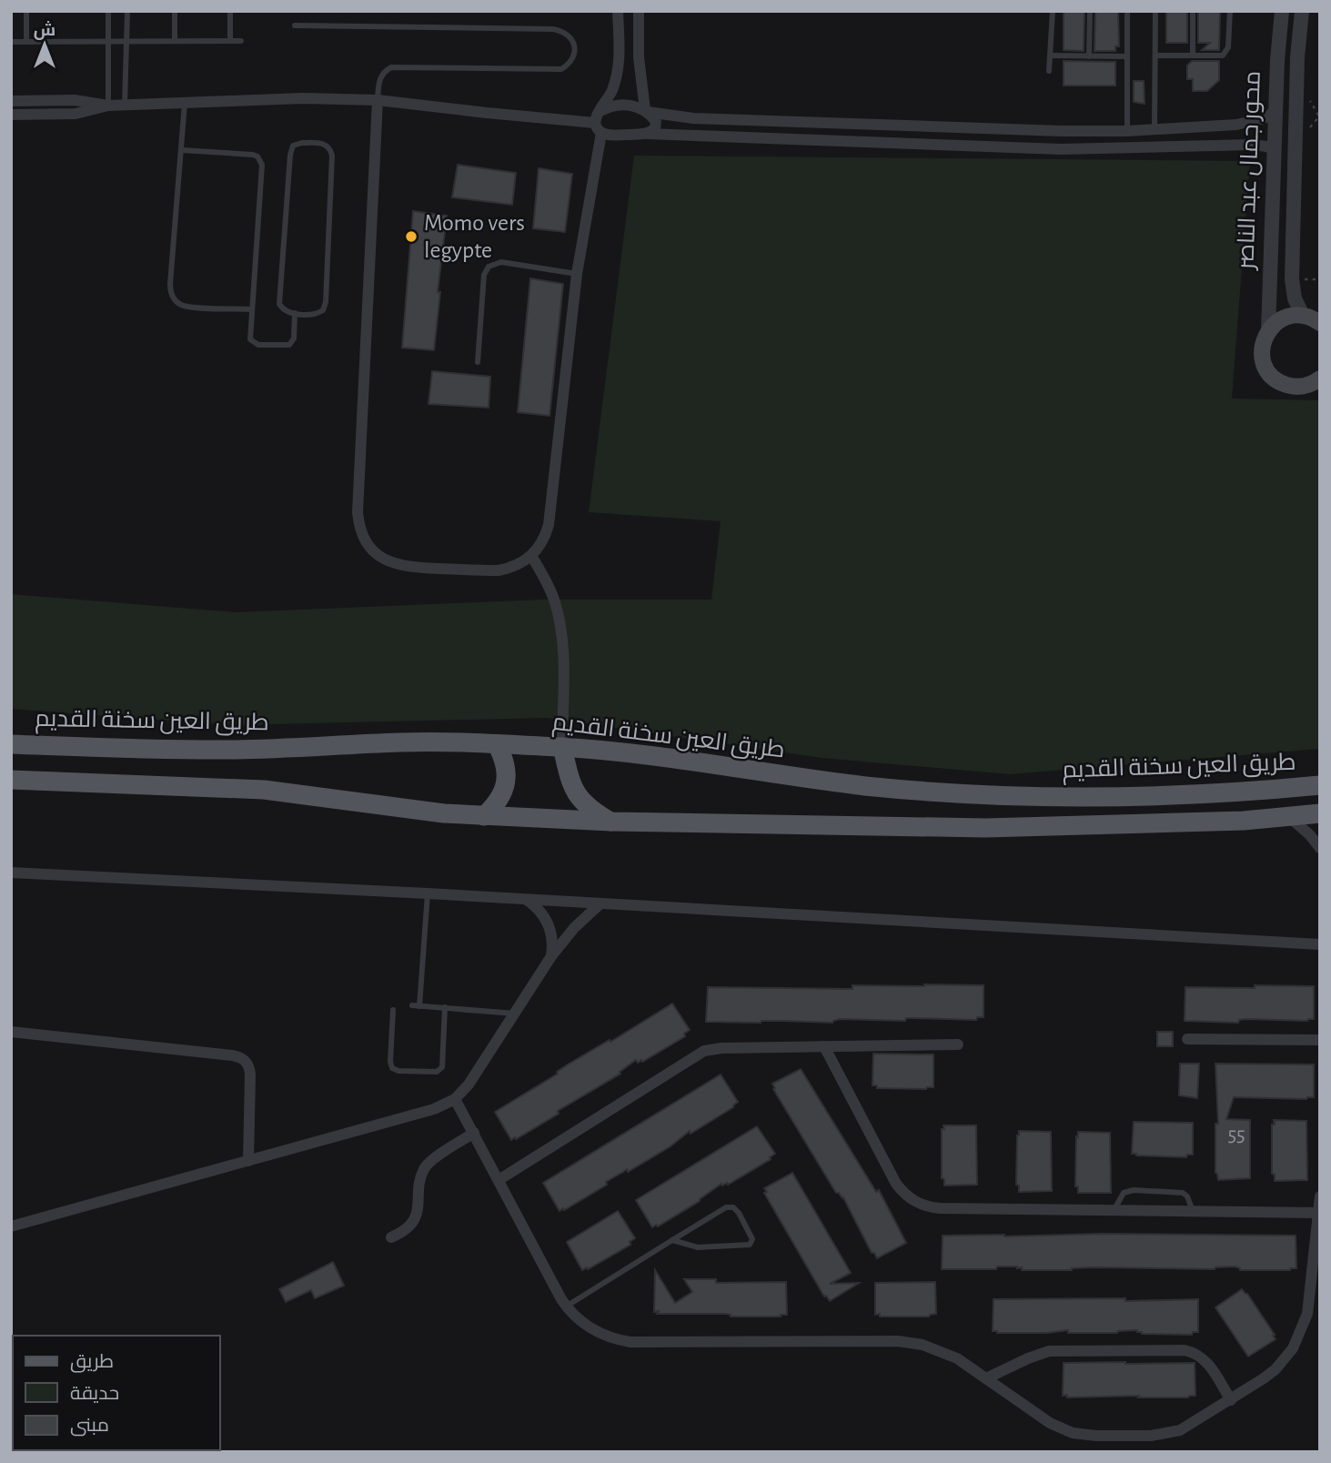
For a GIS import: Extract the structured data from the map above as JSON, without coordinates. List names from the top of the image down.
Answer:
{
  "streets": {
    "main road": ["طريق العين سخنة القديم"],
    "street": ["محور جمال عبد الناصر"]
  },
  "places": ["Momo vers legypte"],
  "house_numbers": ["55"],
  "legend": ["طريق", "حديقة", "مبنى"],
  "north": "top"
}
